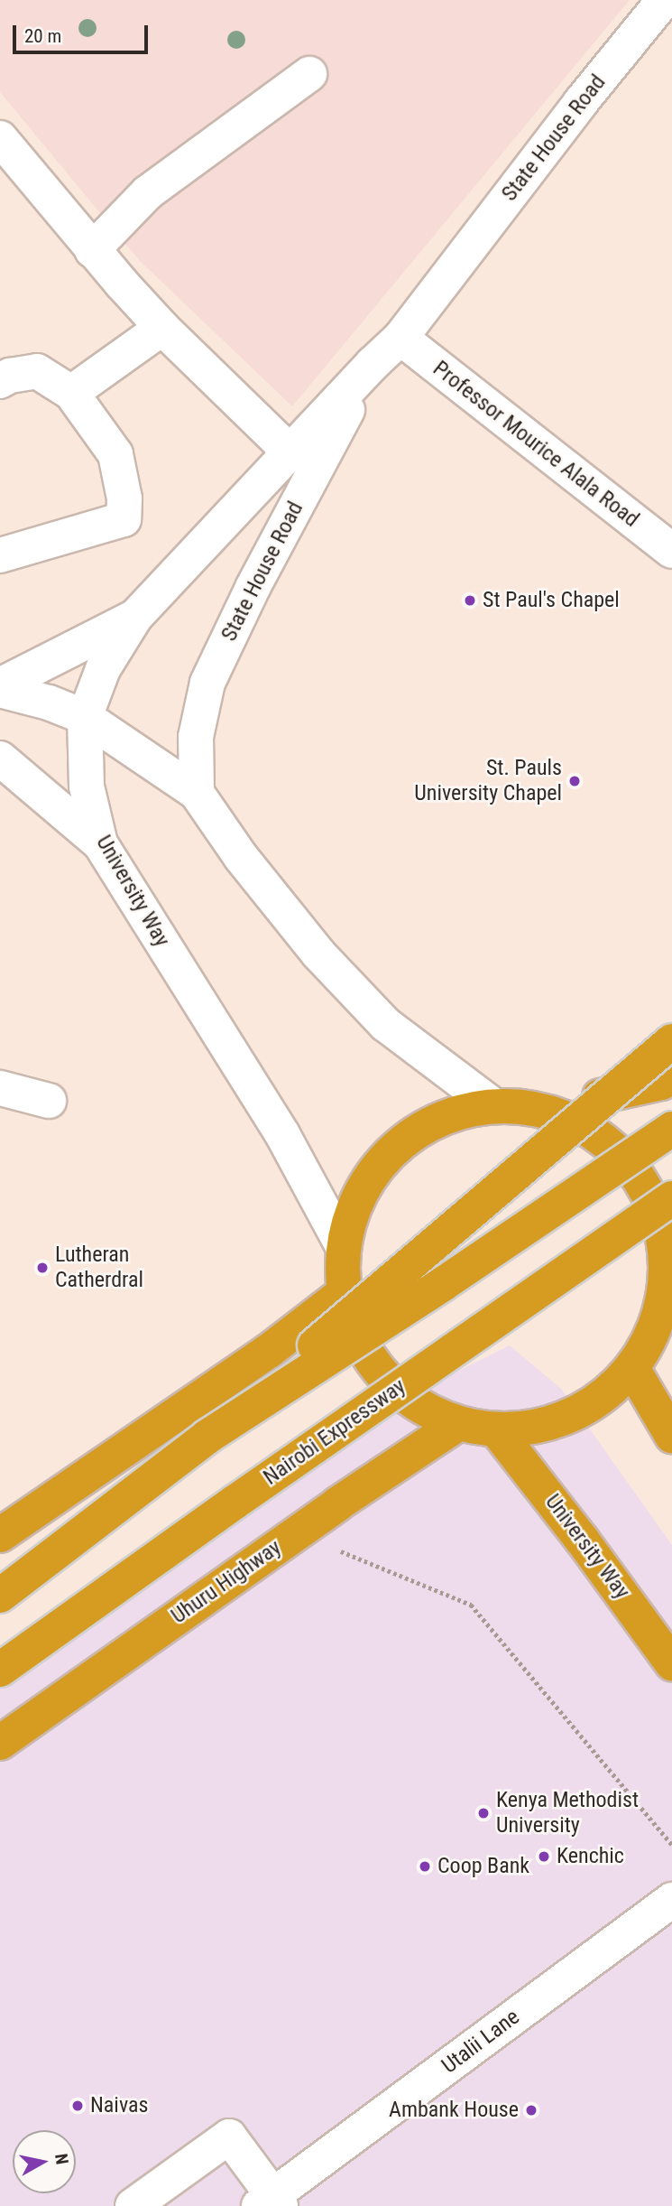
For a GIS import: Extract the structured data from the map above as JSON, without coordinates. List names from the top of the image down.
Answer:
{
  "streets": {
    "highway": ["University Way", "Nairobi Expressway", "Uhuru Highway"],
    "street": ["State House Road", "Professor Mourice Alala Road", "Utalii Lane"]
  },
  "crossings": [
    ["State House Road", "Professor Mourice Alala Road"],
    ["State House Road", "University Way"]
  ],
  "places": [
    "St Paul's Chapel",
    "St. Pauls University Chapel",
    "Lutheran Catherdral",
    "Kenya Methodist University",
    "Kenchic",
    "Coop Bank",
    "Naivas",
    "Ambank House"
  ],
  "scale_bar": "20 m",
  "north": "right"
}
